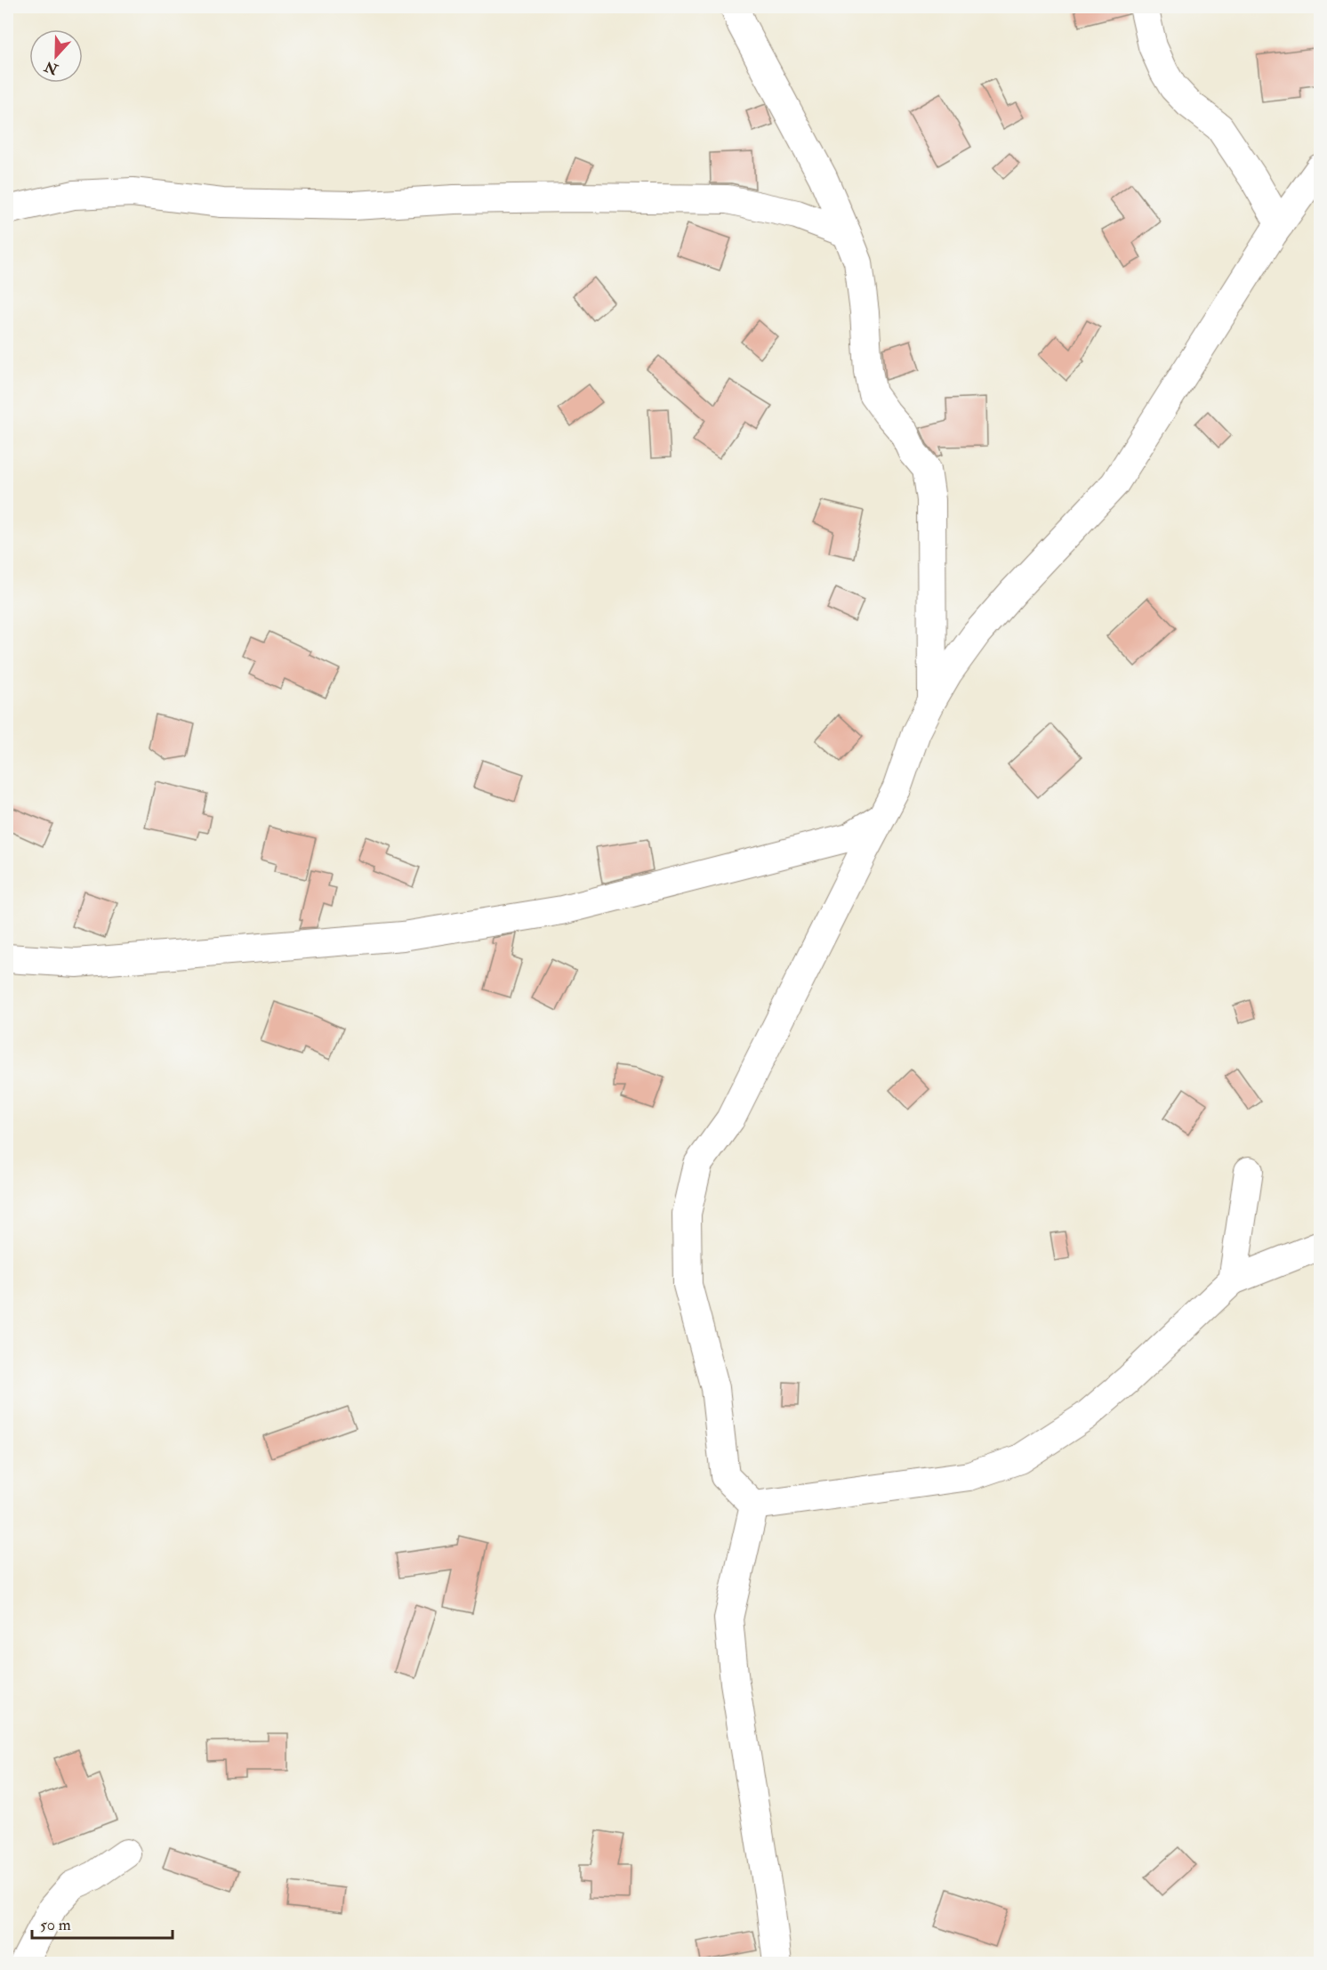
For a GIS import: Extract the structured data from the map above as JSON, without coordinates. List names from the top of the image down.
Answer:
{
  "scale_bar": "50 m",
  "north": "bottom"
}
